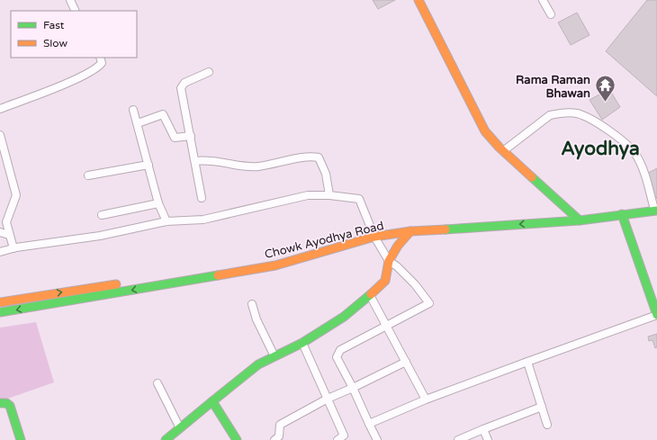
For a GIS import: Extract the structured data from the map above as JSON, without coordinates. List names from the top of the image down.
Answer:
{
  "streets": {
    "main road": ["Chowk Ayodhya Road"]
  },
  "districts": ["Ayodhya"],
  "places": {
    "temple": ["Rama Raman Bhawan"]
  },
  "legend": ["Fast", "Slow"]
}
